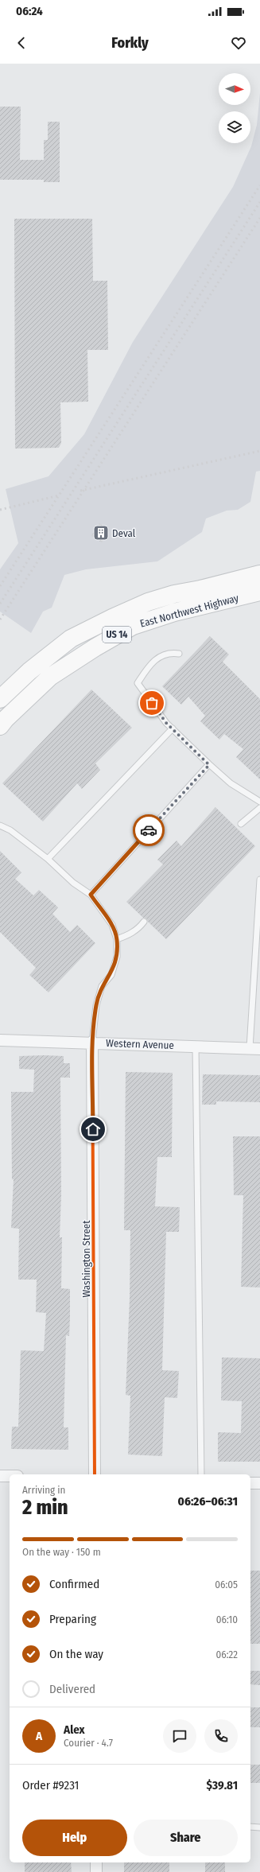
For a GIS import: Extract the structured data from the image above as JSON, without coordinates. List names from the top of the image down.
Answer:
{
  "streets": {
    "main road": ["East Northwest Highway", "US 14"],
    "street": ["Western Avenue", "Washington Street"]
  },
  "crossings": [
    ["Western Avenue", "Washington Street"]
  ],
  "places": {
    "building": ["Deval"]
  },
  "north": "right",
  "page": {
    "status": "06:24",
    "header": "Forkly",
    "heading": ["2 min", "Arriving in", "06:26–06:31"],
    "panel": [
      "Alex",
      "Courier · 4.7",
      "Order #9231",
      "$39.81"
    ],
    "bar": "On the way · 150 m",
    "list": [
      ["Confirmed", "06:05"],
      ["Preparing", "06:10"],
      ["On the way", "06:22"],
      "Delivered"
    ],
    "round": "A",
    "buttons": ["Help", "Share"]
  }
}
